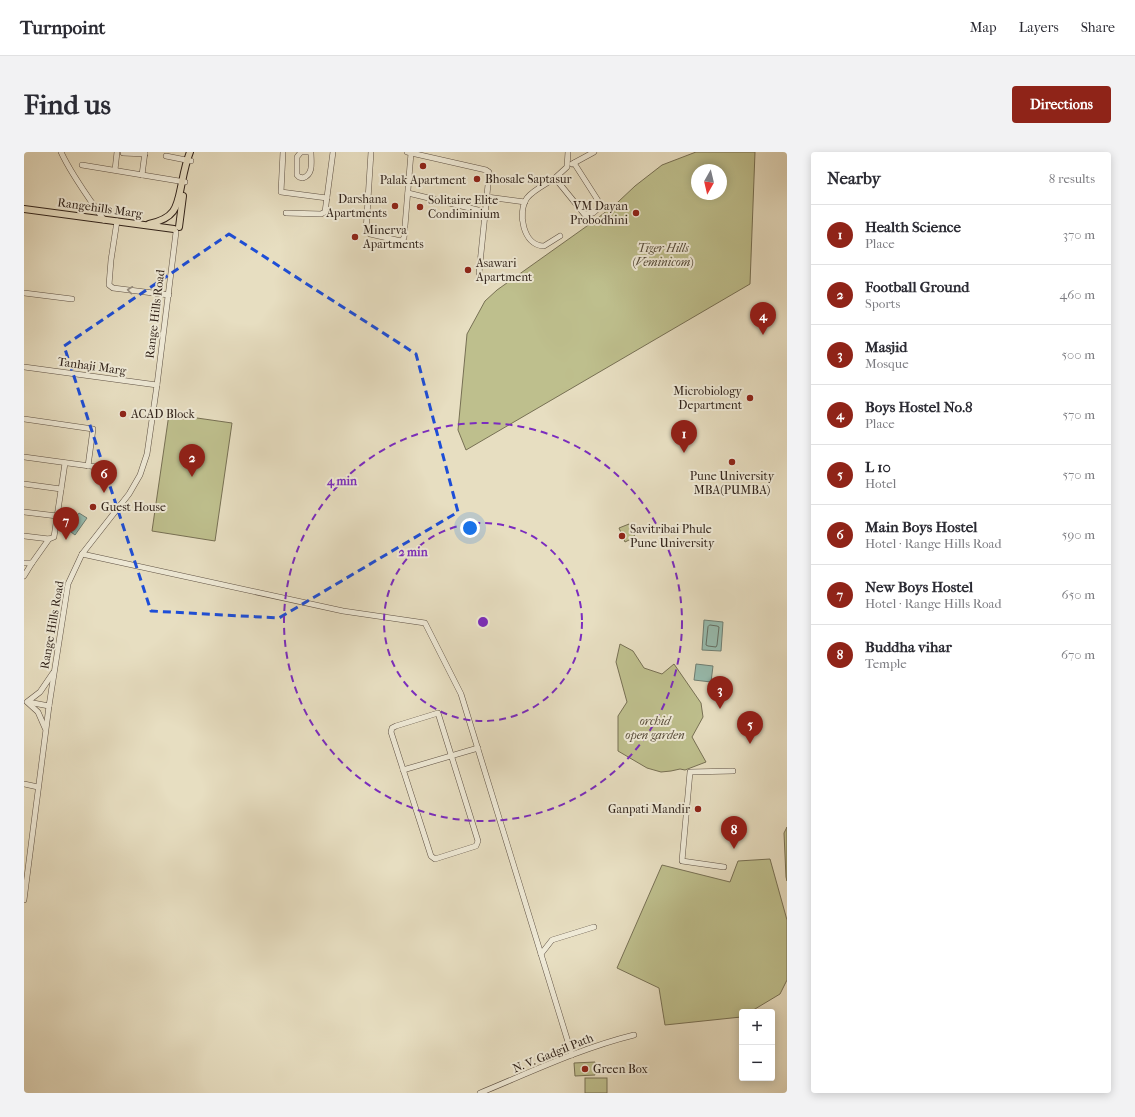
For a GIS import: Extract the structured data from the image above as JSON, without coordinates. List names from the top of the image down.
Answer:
{
  "streets": {
    "main road": ["Rangehills Marg", "Range Hills Road"],
    "street": ["Tanhaji Marg", "N. V. Gadgil Path"]
  },
  "crossings": [
    ["Rangehills Marg", "Range Hills Road"],
    ["Range Hills Road", "Tanhaji Marg"]
  ],
  "parks": ["Tiger Hills (Veminicom)", "orchid open garden"],
  "places": [
    "Palak Apartment",
    "Bhosale Saptasur",
    "Darshana Apartments",
    "Solitaire Elite Condiminium",
    "VM Dayan Probodhini",
    "Minerva Apartments",
    "Asawari Apartment",
    "Microbiology Department",
    "ACAD Block",
    "Pune University MBA(PUMBA)",
    "Guest House",
    "Savitribai Phule Pune University",
    "Ganpati Mandir",
    "Green Box"
  ],
  "north": "bottom",
  "page": {
    "header": "Turnpoint",
    "nav": ["Map", "Layers", "Share"],
    "buttons": "Directions",
    "title": "Find us",
    "heading": ["Nearby", "8 results"],
    "list": [
      {
        "mark": "1",
        "name": "Health Science",
        "note": "Place",
        "value": "370 m"
      },
      {
        "mark": "2",
        "name": "Football Ground",
        "note": "Sports",
        "value": "460 m"
      },
      {
        "mark": "3",
        "name": "Masjid",
        "note": "Mosque",
        "value": "500 m"
      },
      {
        "mark": "4",
        "name": "Boys Hostel No.8",
        "note": "Place",
        "value": "570 m"
      },
      {
        "mark": "5",
        "name": "L 10",
        "note": "Hotel",
        "value": "570 m"
      },
      {
        "mark": "6",
        "name": "Main Boys Hostel",
        "note": "Hotel · Range Hills Road",
        "value": "590 m"
      },
      {
        "mark": "7",
        "name": "New Boys Hostel",
        "note": "Hotel · Range Hills Road",
        "value": "650 m"
      },
      {
        "mark": "8",
        "name": "Buddha vihar",
        "note": "Temple",
        "value": "670 m"
      }
    ],
    "pins": [
      "4",
      "1",
      "2",
      "6",
      "7",
      "3",
      "5",
      "8"
    ],
    "map_buttons": ["+", "−"]
  },
  "rings": ["4 min", "2 min"]
}
